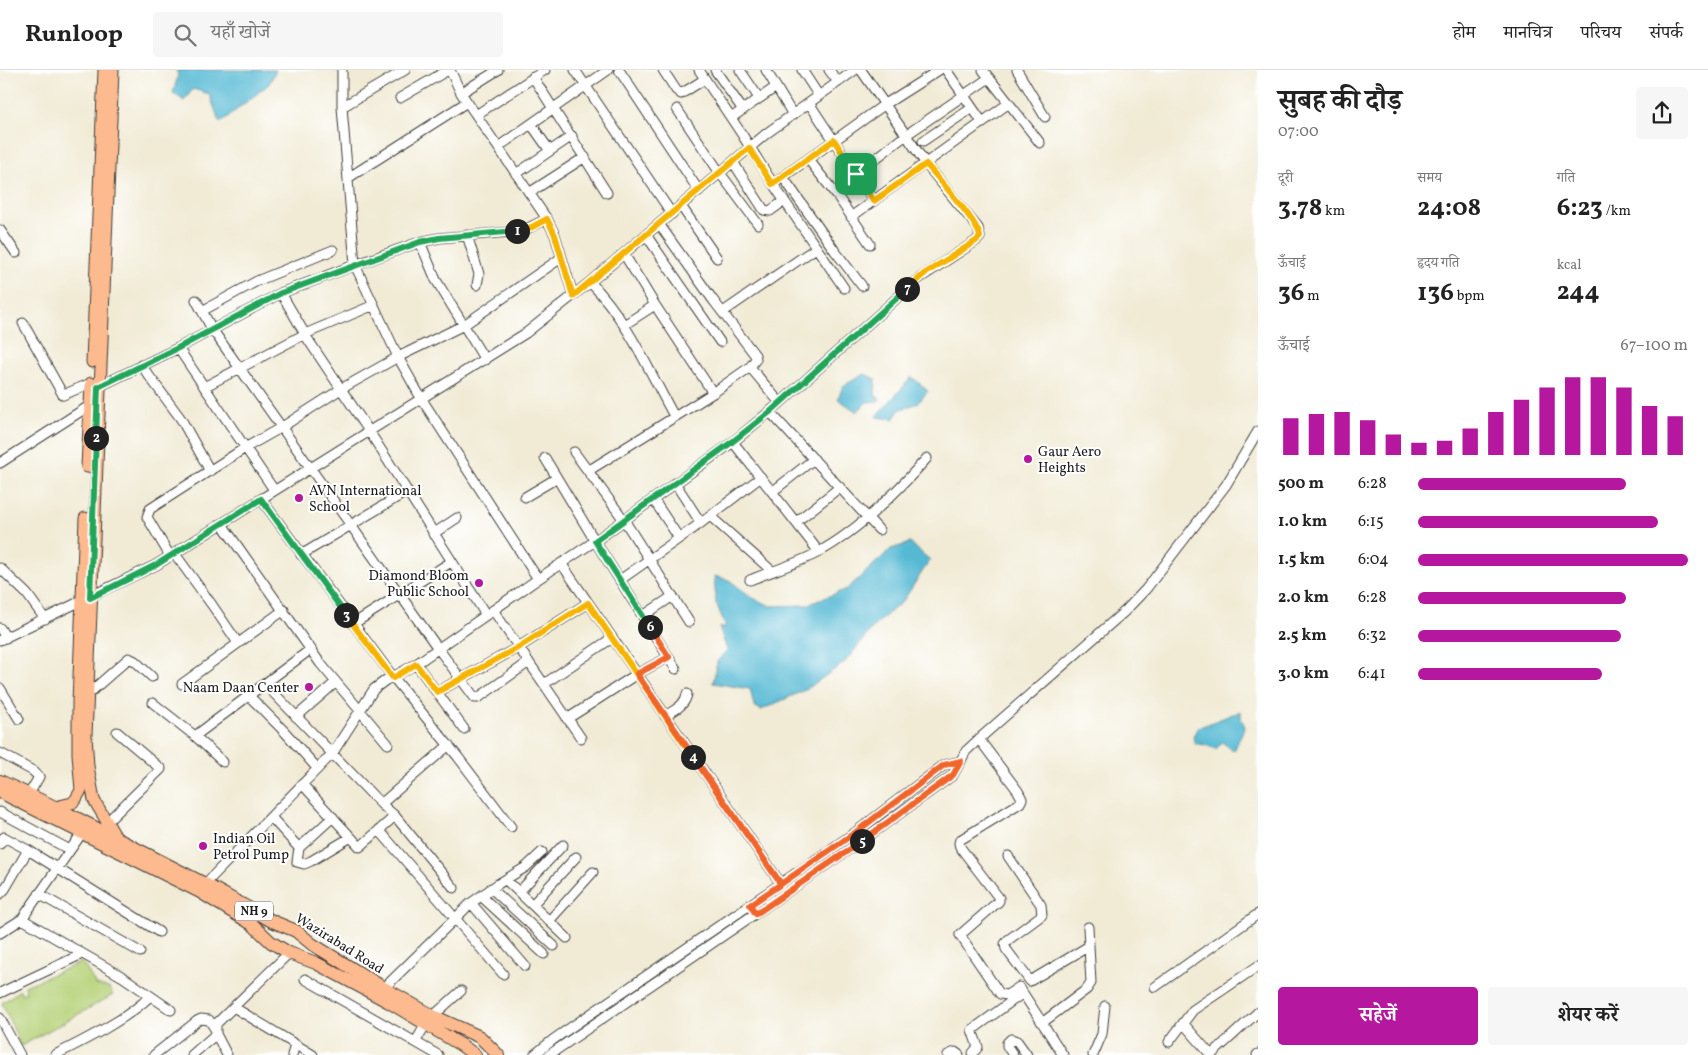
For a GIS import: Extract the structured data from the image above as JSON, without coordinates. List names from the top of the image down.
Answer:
{
  "streets": {
    "highway": ["NH 9", "Wazirabad Road"]
  },
  "places": [
    "Gaur Aero Heights",
    "AVN International School",
    "Diamond Bloom Public School",
    "Naam Daan Center",
    "Indian Oil Petrol Pump"
  ],
  "page": {
    "header": "Runloop",
    "search": "यहाँ खोजें",
    "nav": [
      "होम",
      "मानचित्र",
      "परिचय",
      "संपर्क"
    ],
    "heading": ["सुबह की दौड़", "07:00"],
    "stats": [
      ["दूरी", "3.78 km"],
      ["समय", "24:08"],
      ["गति", "6:23 /km"],
      ["ऊँचाई", "36 m"],
      ["हृदय गति", "136 bpm"],
      ["kcal", "244"]
    ],
    "pins": [
      "1",
      "7",
      "2",
      "3",
      "6",
      "4",
      "5"
    ],
    "chart": ["ऊँचाई", "67–100 m"],
    "list": [
      {
        "name": "500 m",
        "note": "6:28"
      },
      {
        "name": "1.0 km",
        "note": "6:15"
      },
      {
        "name": "1.5 km",
        "note": "6:04"
      },
      {
        "name": "2.0 km",
        "note": "6:28"
      },
      {
        "name": "2.5 km",
        "note": "6:32"
      },
      {
        "name": "3.0 km",
        "note": "6:41"
      }
    ],
    "buttons": ["सहेजें", "शेयर करें"]
  }
}
